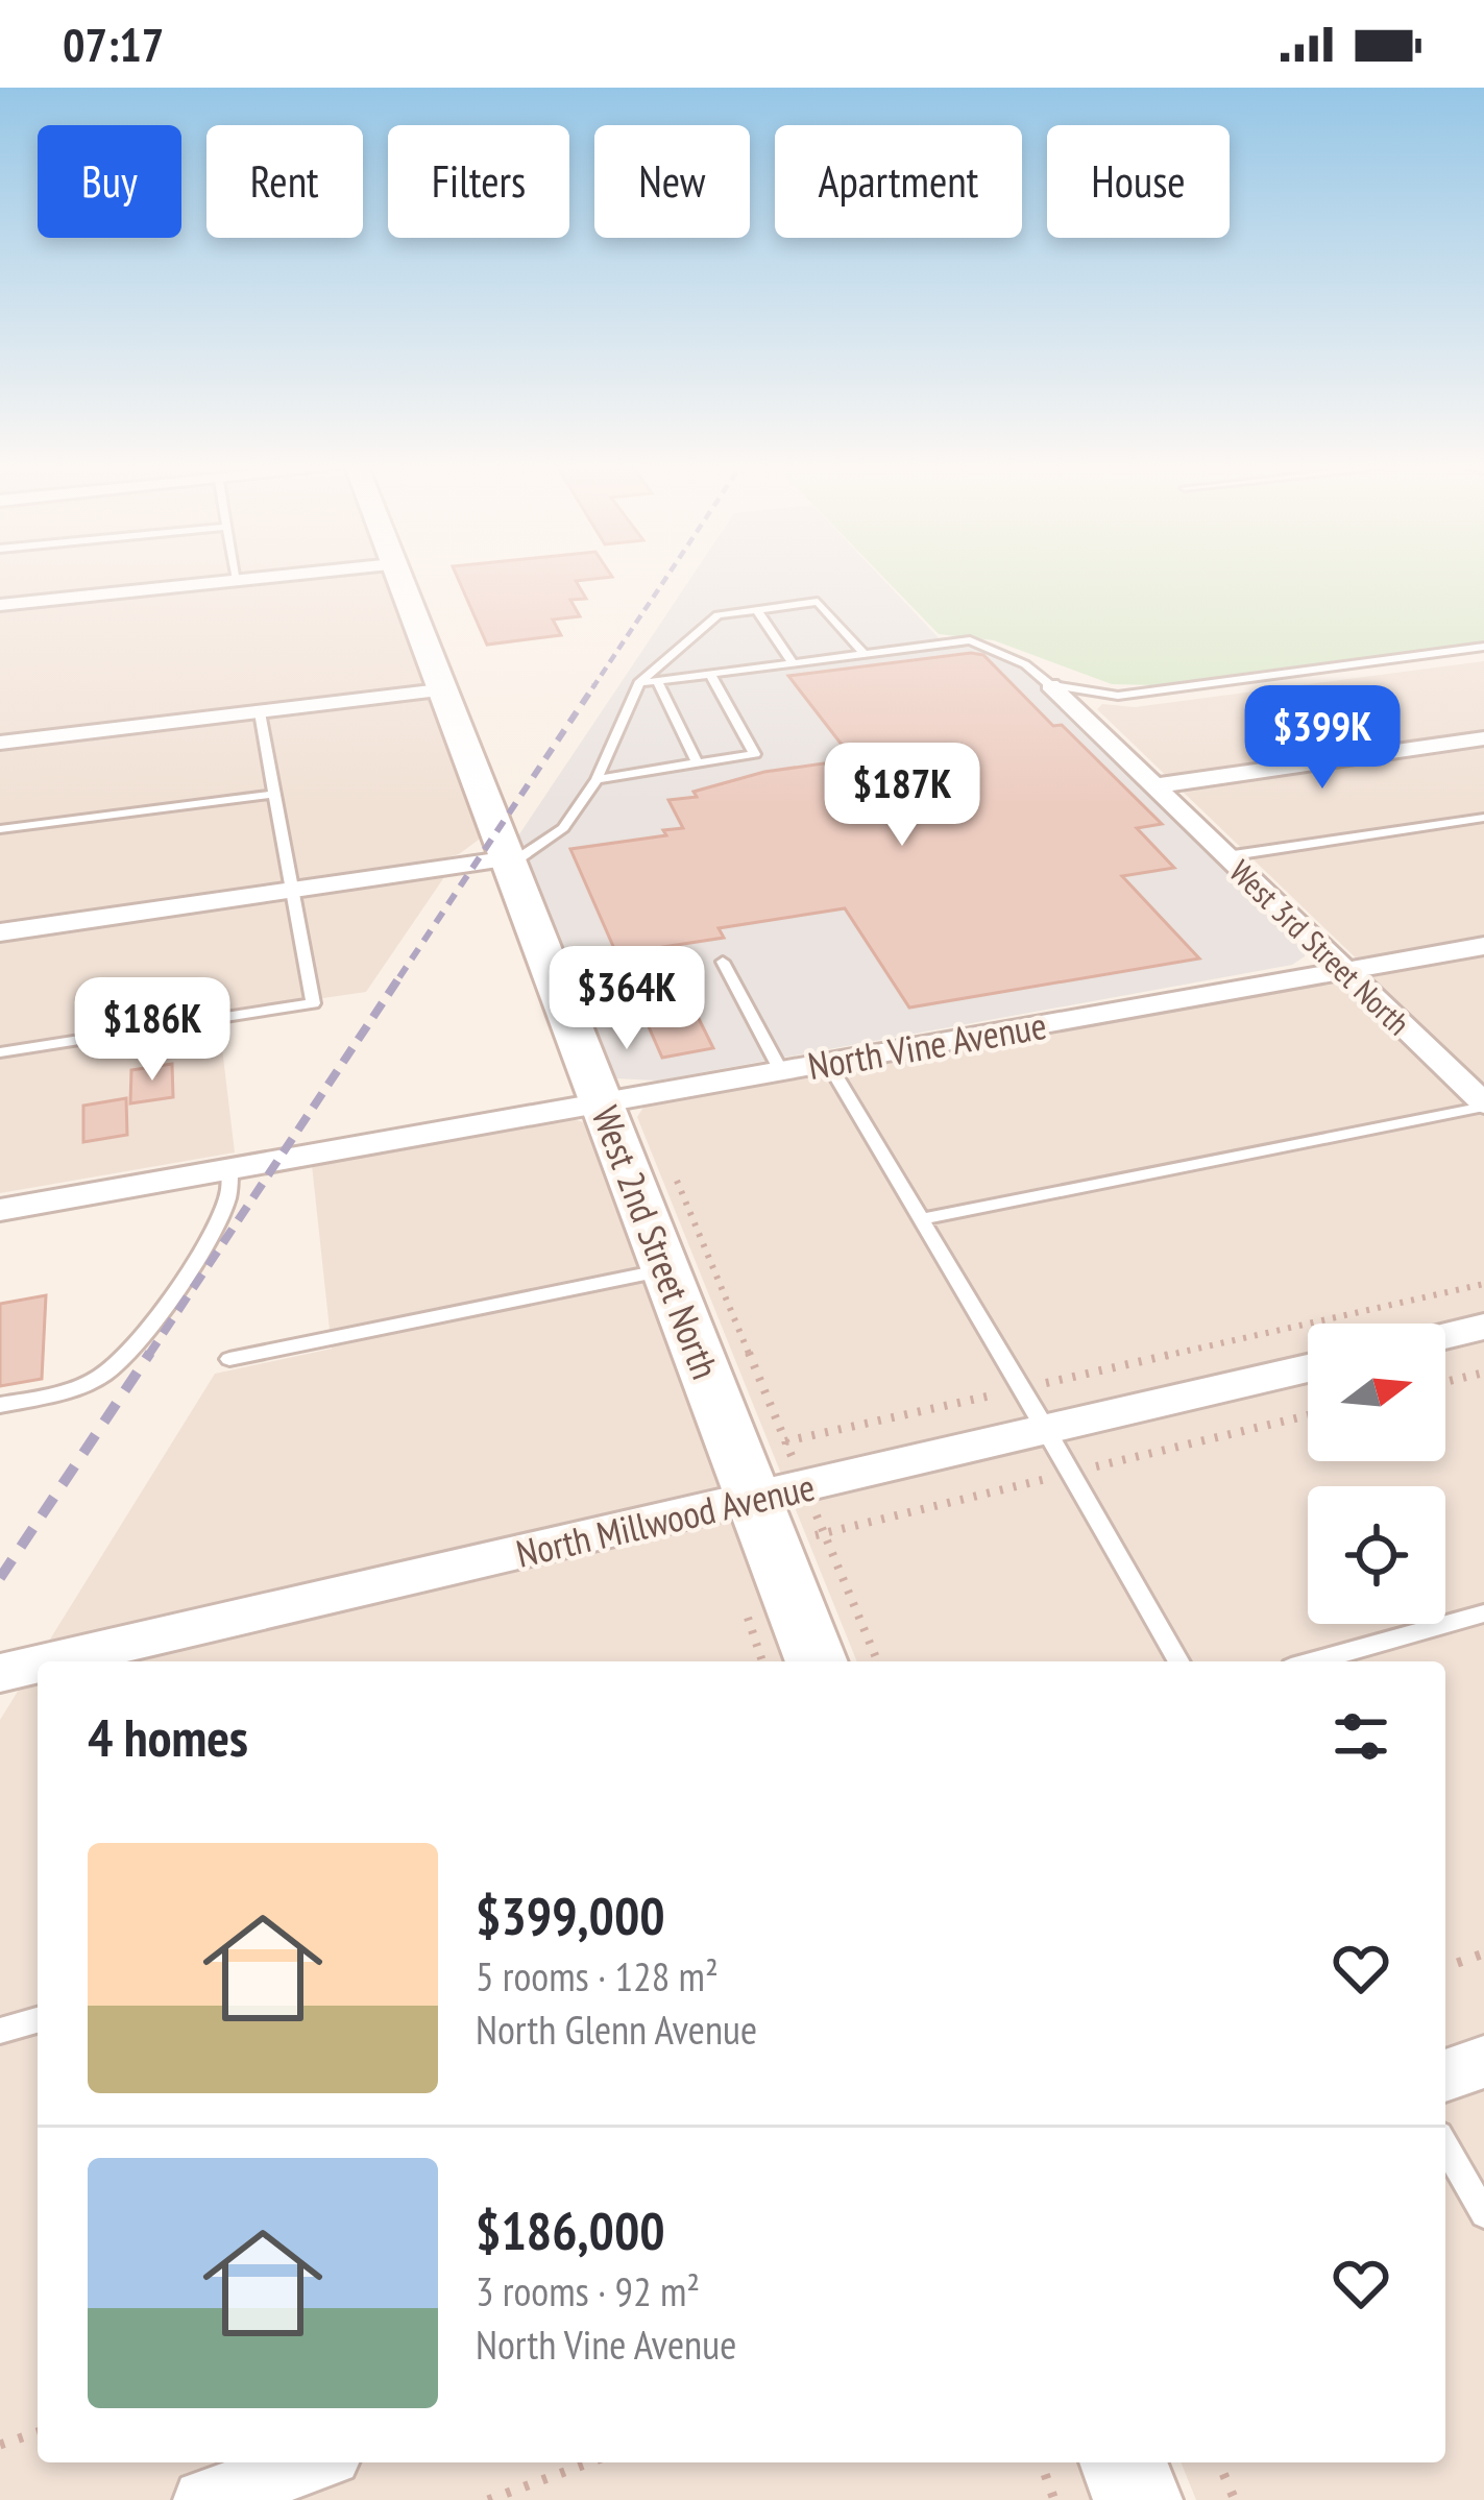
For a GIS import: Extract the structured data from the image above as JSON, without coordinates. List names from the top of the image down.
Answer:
{
  "streets": {
    "street": [
      "West 3rd Street North",
      "North Vine Avenue",
      "West 2nd Street North",
      "North Millwood Avenue"
    ]
  },
  "crossings": [
    ["West 3rd Street North", "North Vine Avenue"],
    ["North Vine Avenue", "West 2nd Street North"],
    ["West 2nd Street North", "North Millwood Avenue"]
  ],
  "north": "right",
  "page": {
    "status": "07:17",
    "chip": [
      "Buy",
      "Rent",
      "Filters",
      "New",
      "Apartment",
      "House"
    ],
    "price": [
      "$399K",
      "$187K",
      "$364K",
      "$186K"
    ],
    "heading": "4 homes",
    "list": [
      {
        "name": "$399,000",
        "note": "5 rooms · 128 m² · North Glenn Avenue"
      },
      {
        "name": "$186,000",
        "note": "3 rooms · 92 m² · North Vine Avenue"
      }
    ]
  }
}
